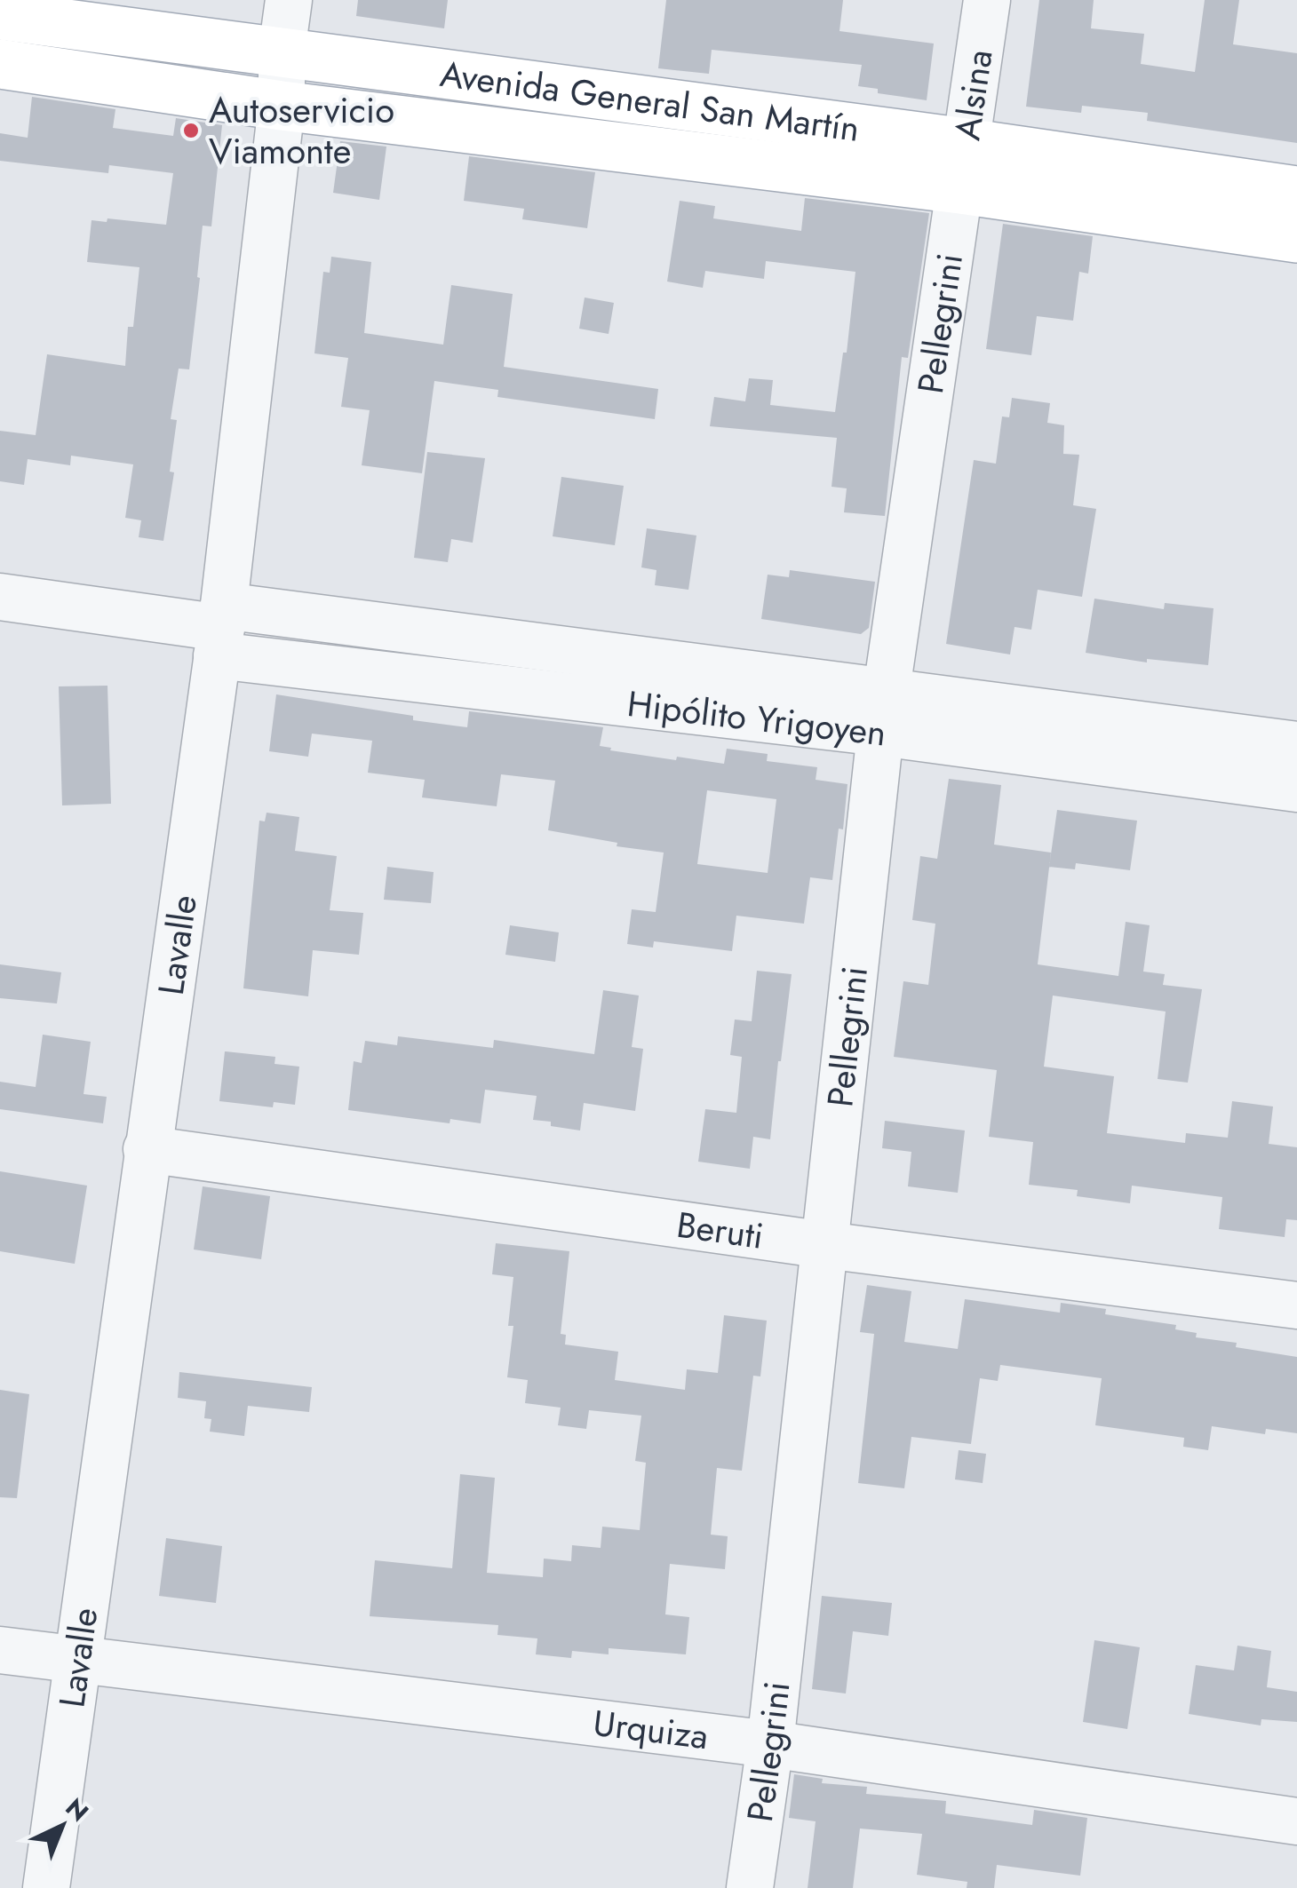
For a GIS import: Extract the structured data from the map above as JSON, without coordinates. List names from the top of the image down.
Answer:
{
  "streets": {
    "main road": ["Avenida General San Martín"],
    "street": [
      "Alsina",
      "Pellegrini",
      "Hipólito Yrigoyen",
      "Lavalle",
      "Beruti",
      "Urquiza"
    ]
  },
  "crossings": [
    ["Alsina", "Avenida General San Martín"],
    ["Alsina", "Pellegrini"],
    ["Avenida General San Martín", "Pellegrini"],
    ["Avenida General San Martín", "Lavalle"],
    ["Pellegrini", "Hipólito Yrigoyen"],
    ["Pellegrini", "Beruti"],
    ["Pellegrini", "Urquiza"],
    ["Hipólito Yrigoyen", "Lavalle"],
    ["Lavalle", "Beruti"],
    ["Lavalle", "Urquiza"]
  ],
  "places": ["Autoservicio Viamonte"],
  "north": "top right"
}
